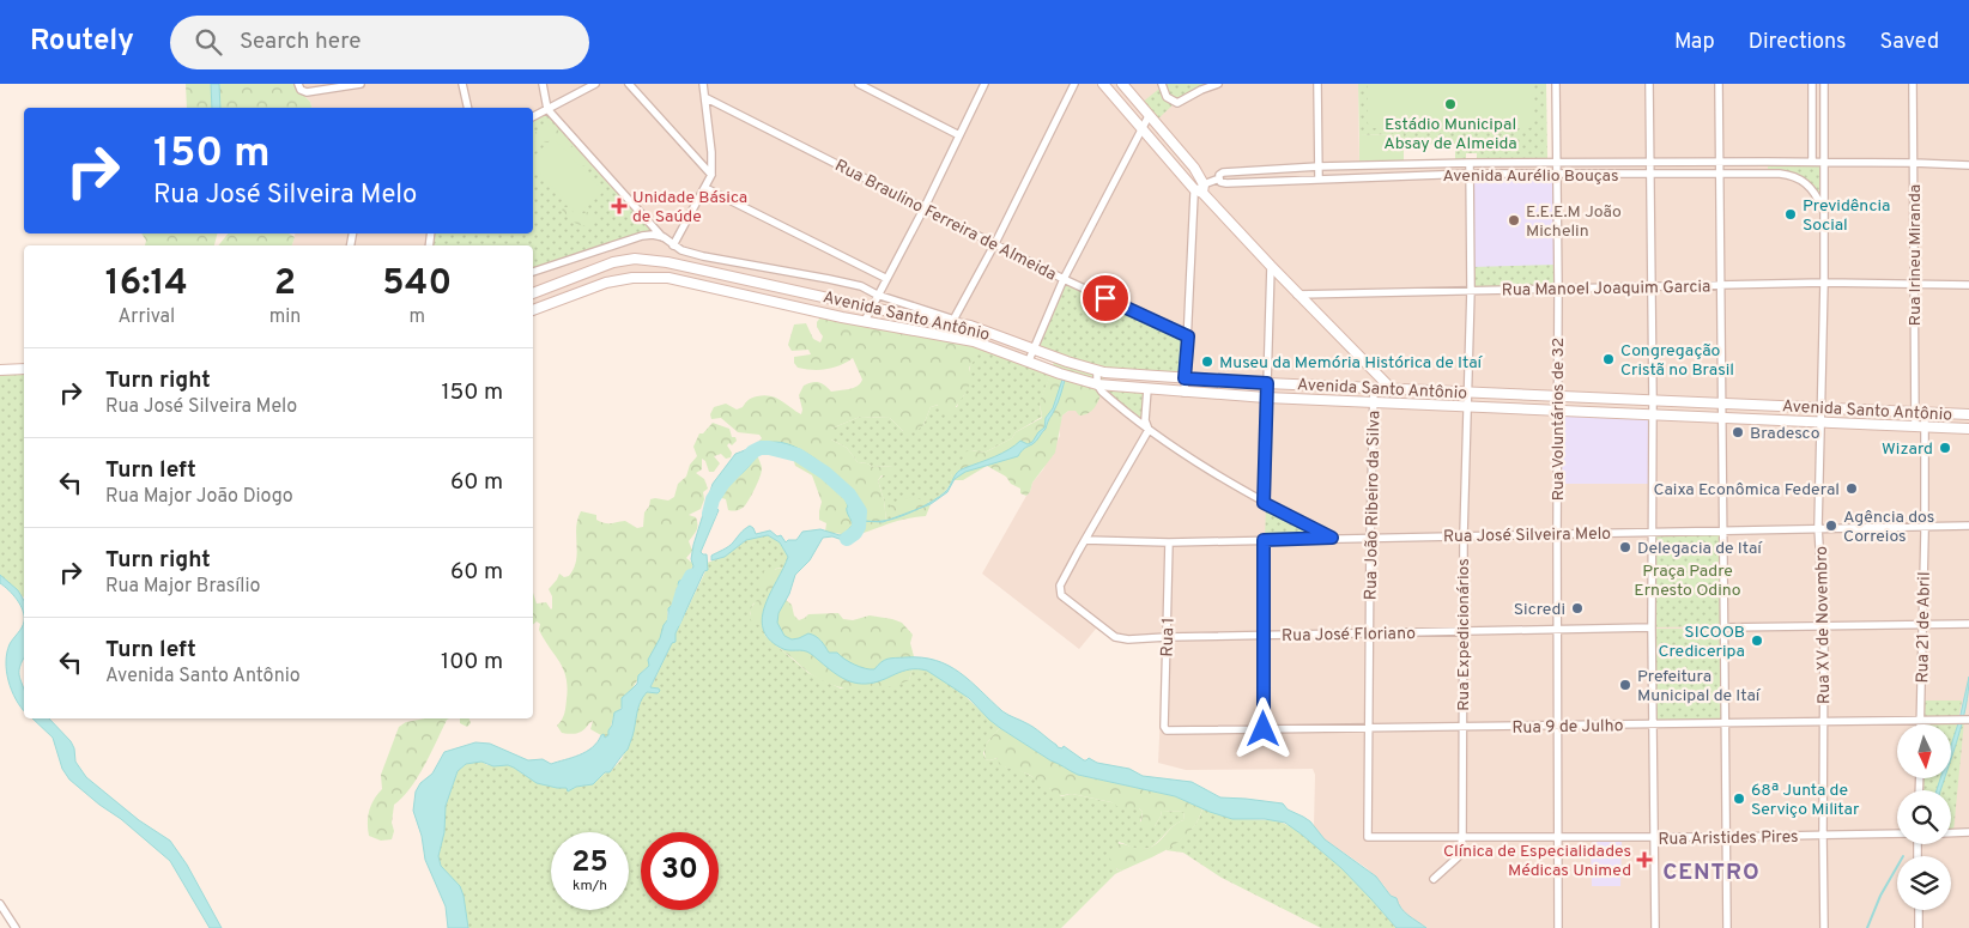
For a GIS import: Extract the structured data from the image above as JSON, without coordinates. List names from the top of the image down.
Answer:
{
  "streets": {
    "street": [
      "Avenida Aurélio Bouças",
      "Rua Braulino Ferreira de Almeida",
      "Rua Irineu Miranda",
      "Rua Manoel Joaquim Garcia",
      "Avenida Santo Antônio",
      "Rua Voluntários de 32",
      "Rua João Ribeiro da Silva",
      "Rua José Silveira Melo",
      "Rua XV de Novembro",
      "Rua 21 de Abril",
      "Rua José Floriano",
      "Rua Expedicionários",
      "Rua 1",
      "Rua 9 de Julho",
      "Rua Aristides Pires"
    ]
  },
  "crossings": [
    ["Avenida Aurélio Bouças", "Rua Irineu Miranda"],
    ["Avenida Aurélio Bouças", "Rua Voluntários de 32"],
    ["Avenida Aurélio Bouças", "Rua XV de Novembro"],
    ["Avenida Aurélio Bouças", "Rua Expedicionários"],
    ["Rua Irineu Miranda", "Rua Manoel Joaquim Garcia"],
    ["Rua Irineu Miranda", "Avenida Santo Antônio"],
    ["Rua Irineu Miranda", "Rua 21 de Abril"],
    ["Rua Manoel Joaquim Garcia", "Rua Voluntários de 32"],
    ["Rua Manoel Joaquim Garcia", "Rua XV de Novembro"],
    ["Rua Manoel Joaquim Garcia", "Rua Expedicionários"],
    ["Avenida Santo Antônio", "Rua Voluntários de 32"],
    ["Avenida Santo Antônio", "Rua João Ribeiro da Silva"],
    ["Avenida Santo Antônio", "Rua XV de Novembro"],
    ["Avenida Santo Antônio", "Rua 21 de Abril"],
    ["Avenida Santo Antônio", "Rua Expedicionários"],
    ["Rua Voluntários de 32", "Rua José Silveira Melo"],
    ["Rua Voluntários de 32", "Rua José Floriano"],
    ["Rua Voluntários de 32", "Rua 9 de Julho"],
    ["Rua Voluntários de 32", "Rua Aristides Pires"],
    ["Rua João Ribeiro da Silva", "Rua José Silveira Melo"],
    ["Rua João Ribeiro da Silva", "Rua José Floriano"],
    ["Rua João Ribeiro da Silva", "Rua 9 de Julho"],
    ["Rua João Ribeiro da Silva", "Rua Aristides Pires"],
    ["Rua José Silveira Melo", "Rua XV de Novembro"],
    ["Rua José Silveira Melo", "Rua 21 de Abril"],
    ["Rua José Silveira Melo", "Rua José Floriano"],
    ["Rua José Silveira Melo", "Rua Expedicionários"],
    ["Rua José Silveira Melo", "Rua 1"],
    ["Rua XV de Novembro", "Rua 9 de Julho"],
    ["Rua XV de Novembro", "Rua Aristides Pires"],
    ["Rua 21 de Abril", "Rua 9 de Julho"],
    ["Rua José Floriano", "Rua Expedicionários"],
    ["Rua José Floriano", "Rua 1"],
    ["Rua Expedicionários", "Rua 9 de Julho"],
    ["Rua Expedicionários", "Rua Aristides Pires"],
    ["Rua 1", "Rua 9 de Julho"]
  ],
  "districts": ["CENTRO"],
  "parks": ["Praça Padre Ernesto Odino"],
  "places": {
    "other": [
      "Estádio Municipal Absay de Almeida",
      "Previdência Social",
      "E.E.E.M João Michelin",
      "Congregação Cristã no Brasil",
      "Museu da Memória Histórica de Itaí",
      "Bradesco",
      "Wizard",
      "Caixa Econômica Federal",
      "Agência dos Correios",
      "Delegacia de Itaí",
      "Sicredi",
      "SICOOB Crediceripa",
      "Prefeitura Municipal de Itaí",
      "68ª Junta de Serviço Militar"
    ],
    "health": ["Unidade Básica de Saúde", "Clínica de Especialidades Médicas Unimed"]
  },
  "north": "bottom",
  "page": {
    "header": "Routely",
    "search": "Search here",
    "nav": ["Map", "Directions", "Saved"],
    "turn": ["150 m", "Rua José Silveira Melo"],
    "eta": [
      "16:14",
      "Arrival",
      "2",
      "min",
      "540",
      "m"
    ],
    "list": [
      {
        "name": "Turn right",
        "note": "Rua José Silveira Melo",
        "value": "150 m"
      },
      {
        "name": "Turn left",
        "note": "Rua Major João Diogo",
        "value": "60 m"
      },
      {
        "name": "Turn right",
        "note": "Rua Major Brasílio",
        "value": "60 m"
      },
      {
        "name": "Turn left",
        "note": "Avenida Santo Antônio",
        "value": "100 m"
      }
    ],
    "speed": "25 km/h",
    "limit": "30"
  }
}
